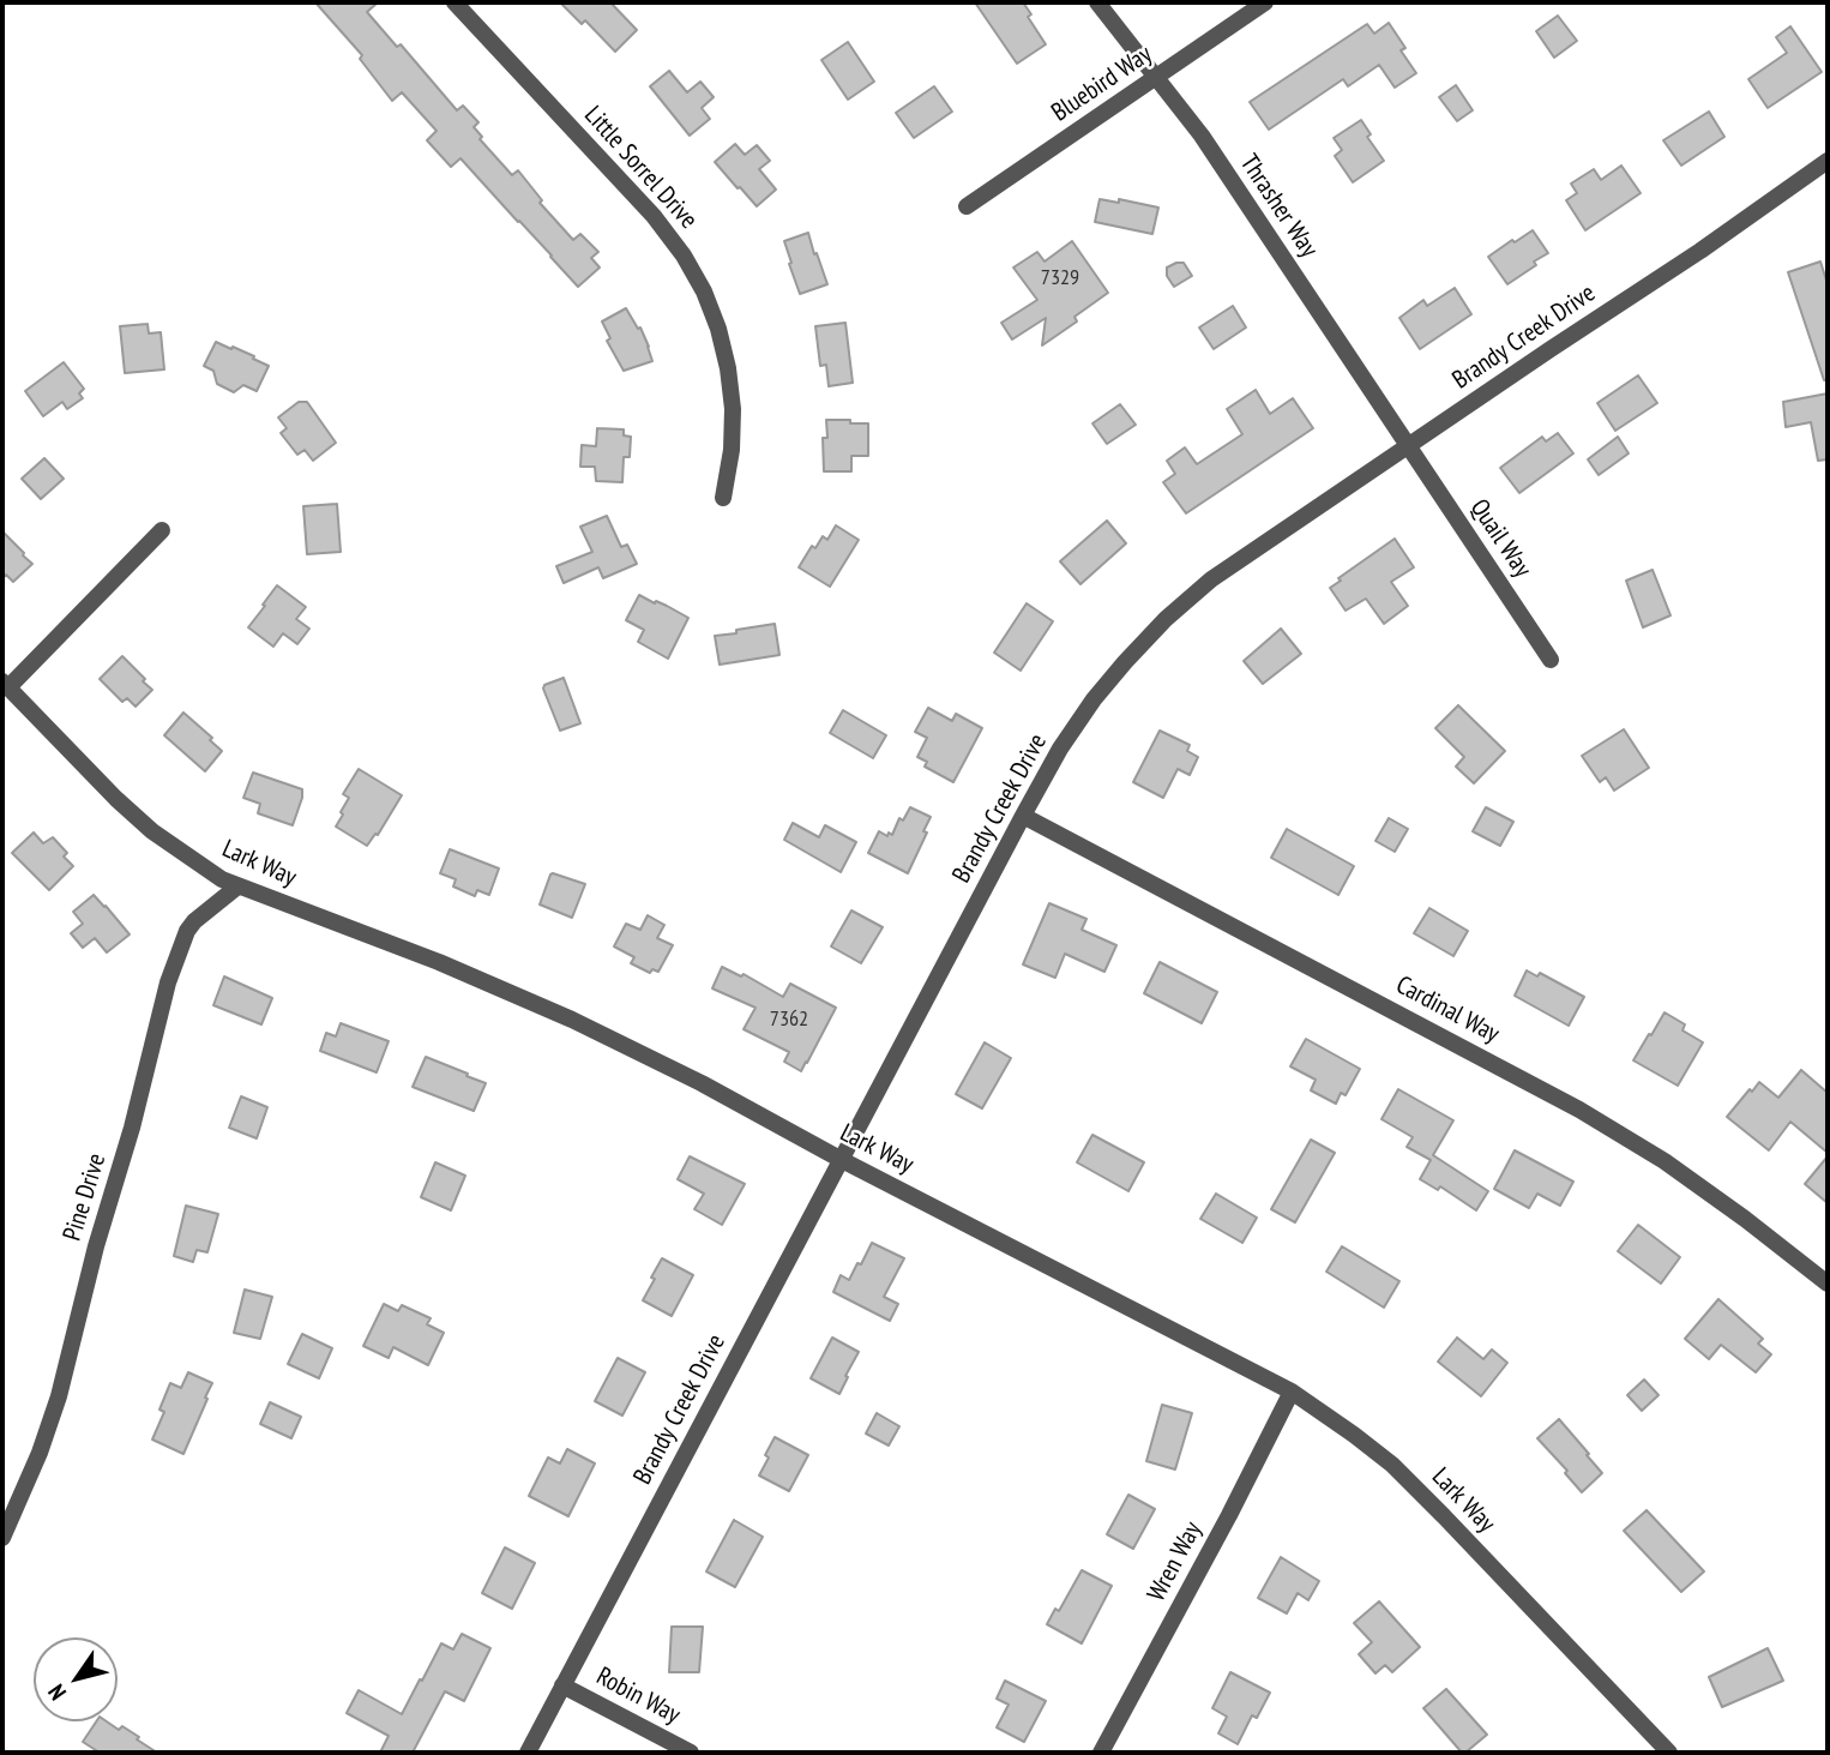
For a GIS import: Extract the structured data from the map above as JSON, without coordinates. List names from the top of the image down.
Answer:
{
  "streets": {
    "street": [
      "Bluebird Way",
      "Little Sorrel Drive",
      "Thrasher Way",
      "Brandy Creek Drive",
      "Quail Way",
      "Lark Way",
      "Cardinal Way",
      "Pine Drive",
      "Wren Way",
      "Robin Way"
    ]
  },
  "crossings": [
    ["Bluebird Way", "Thrasher Way"],
    ["Thrasher Way", "Brandy Creek Drive"],
    ["Thrasher Way", "Quail Way"],
    ["Brandy Creek Drive", "Quail Way"],
    ["Brandy Creek Drive", "Lark Way"],
    ["Brandy Creek Drive", "Cardinal Way"],
    ["Brandy Creek Drive", "Robin Way"],
    ["Lark Way", "Pine Drive"],
    ["Lark Way", "Wren Way"]
  ],
  "house_numbers": ["7329", "7362"],
  "north": "bottom left"
}
